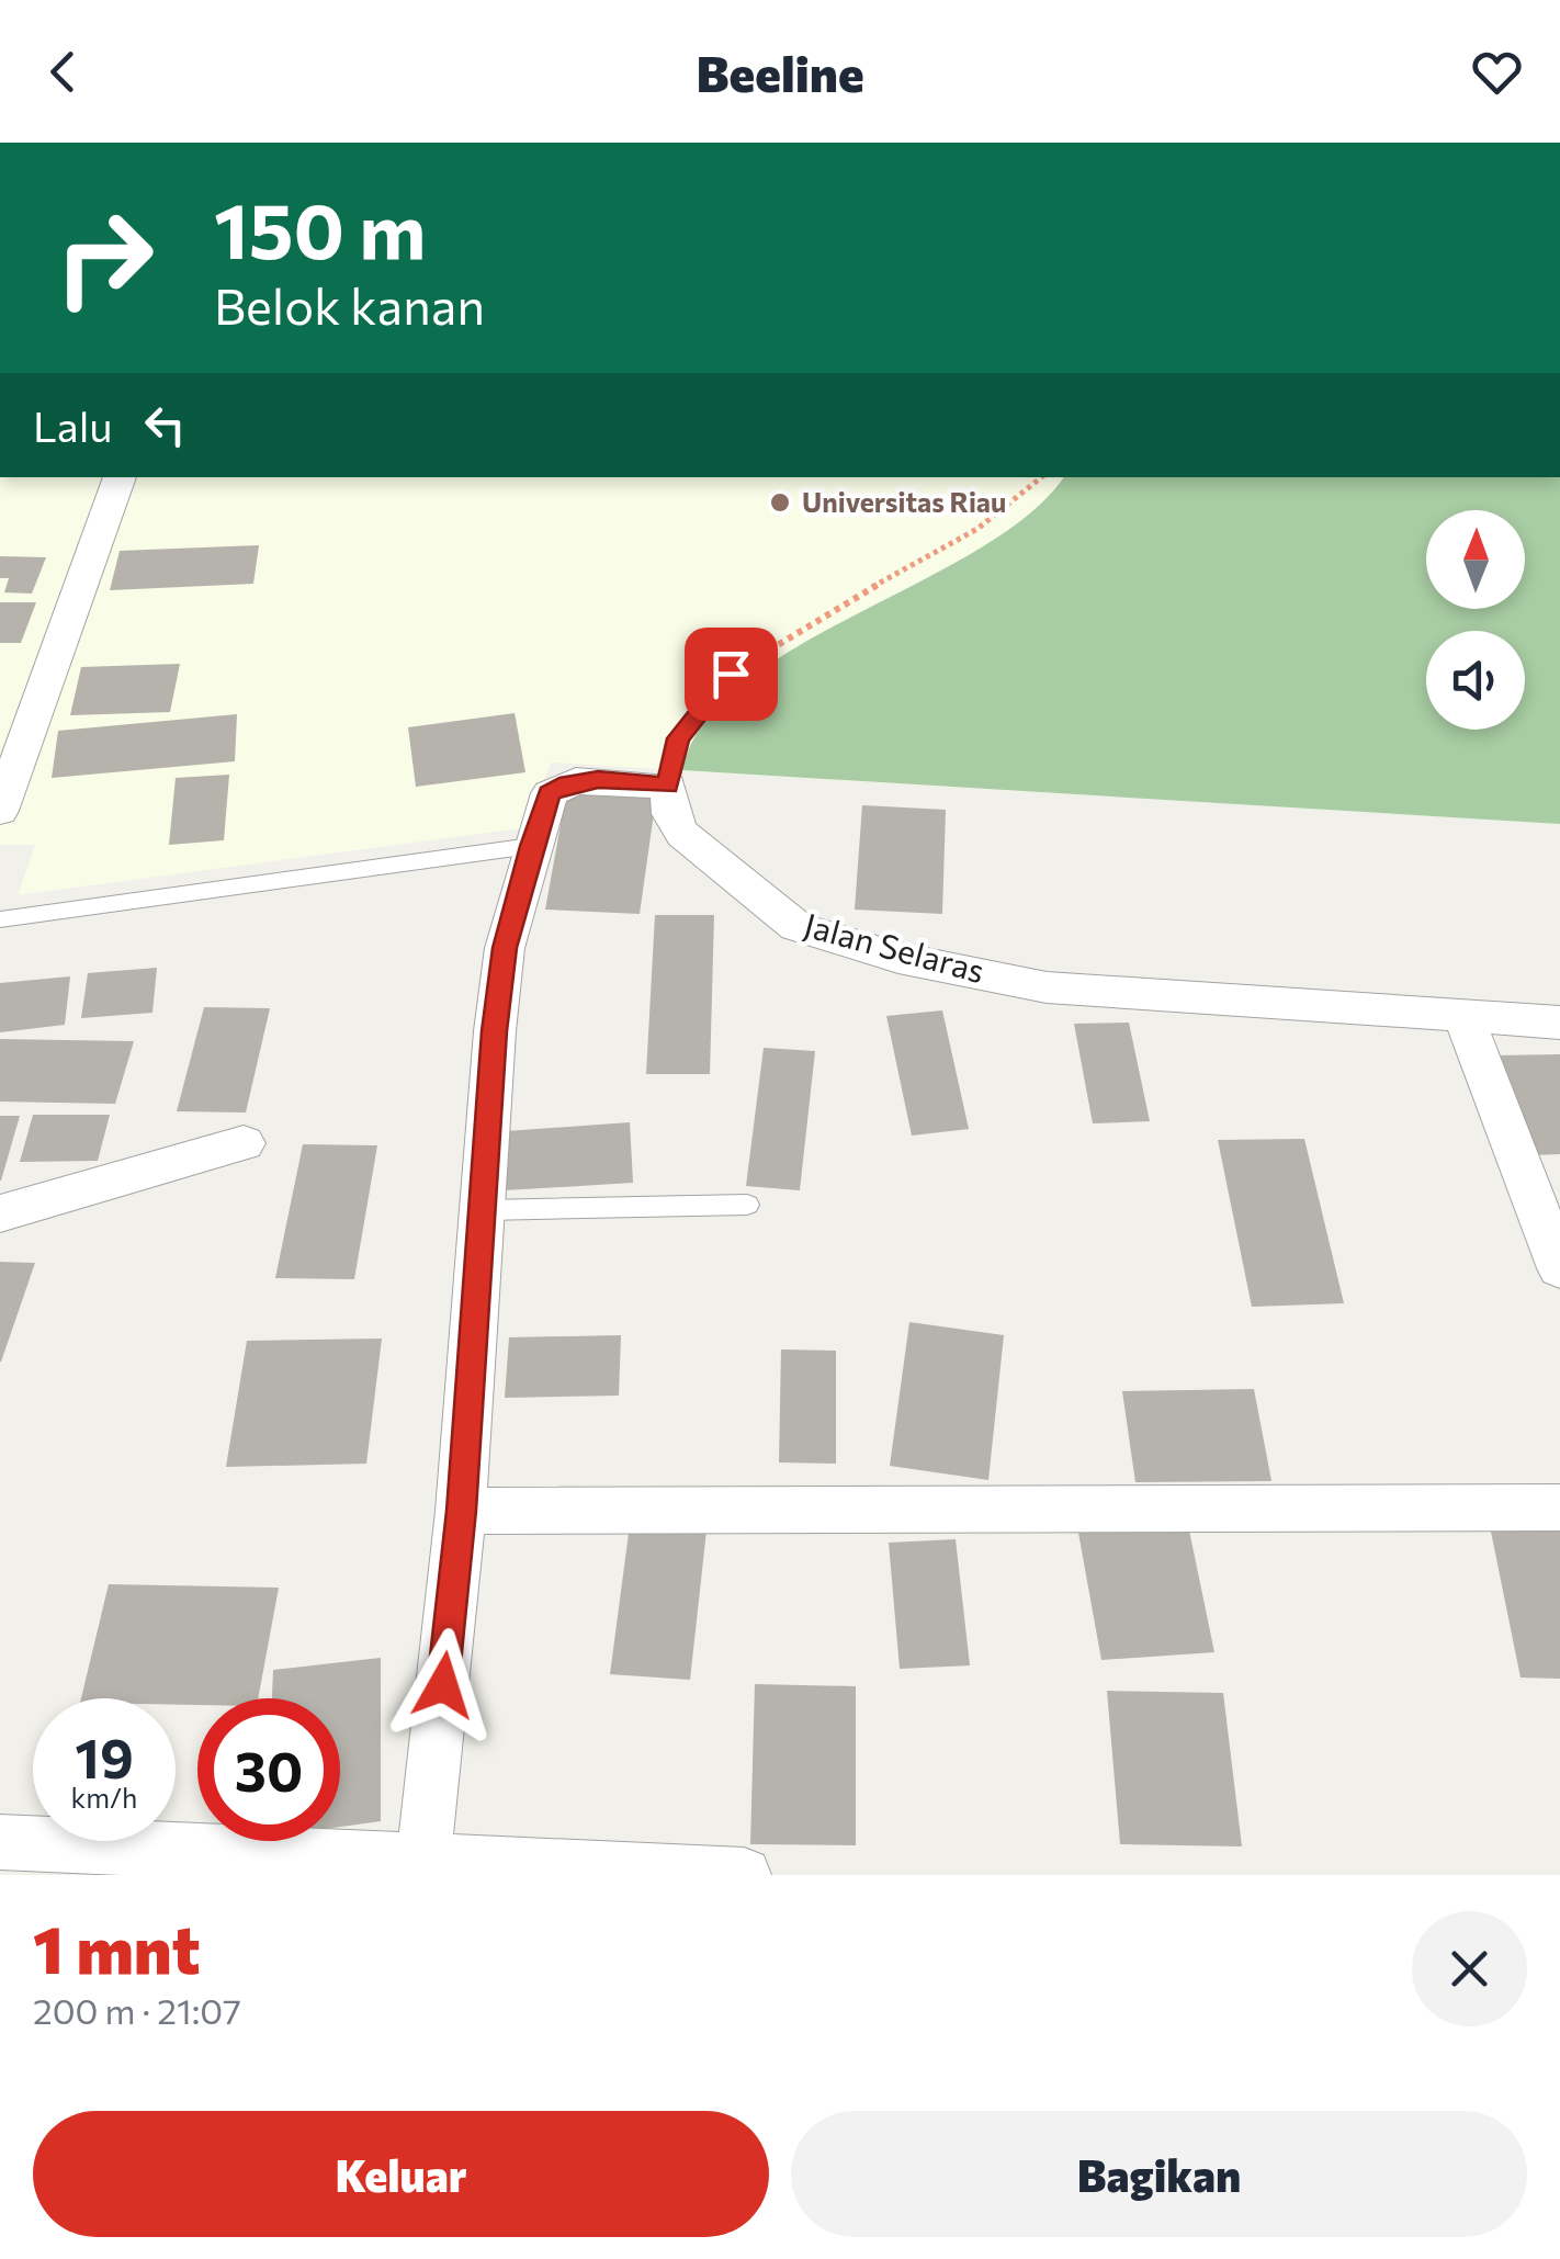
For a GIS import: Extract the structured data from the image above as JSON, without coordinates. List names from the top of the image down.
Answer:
{
  "streets": {
    "street": ["Jalan Selaras"]
  },
  "places": ["Universitas Riau"],
  "north": "top",
  "page": {
    "header": "Beeline",
    "turn": ["150 m", "Belok kanan"],
    "then": "Lalu",
    "speed": "19 km/h",
    "limit": "30",
    "heading": ["1 mnt", "200 m · 21:07"],
    "buttons": ["Keluar", "Bagikan"]
  }
}
